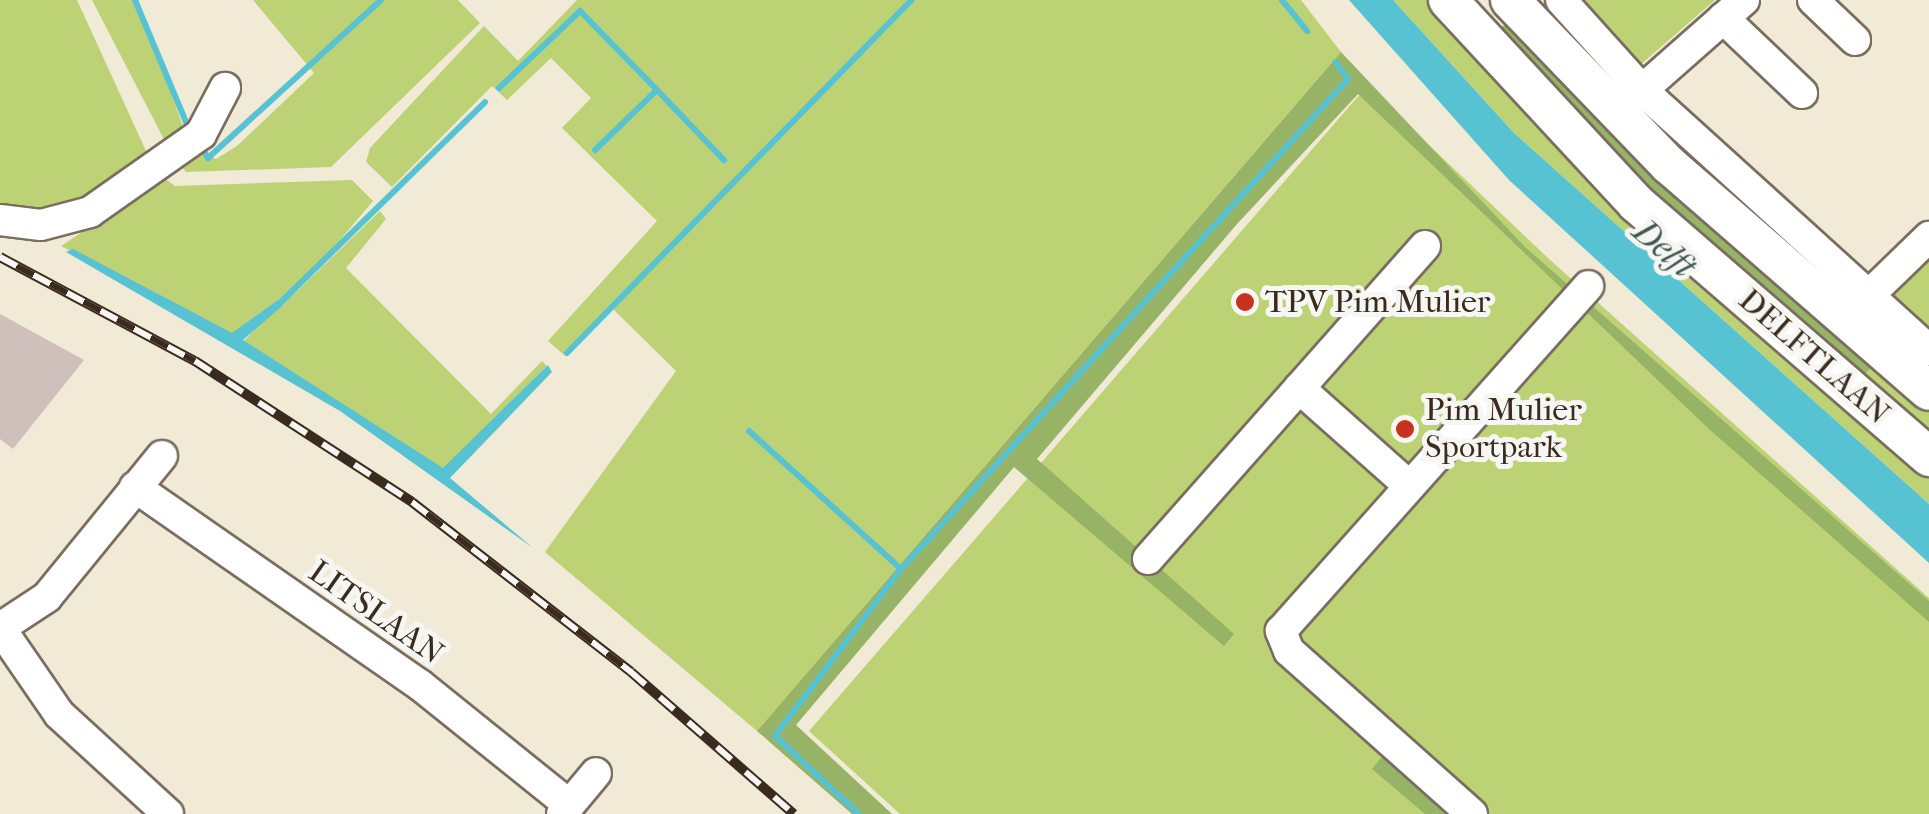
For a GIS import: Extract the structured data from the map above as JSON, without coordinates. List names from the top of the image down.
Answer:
{
  "streets": {
    "main road": ["DELFTLAAN"],
    "street": ["LITSLAAN"]
  },
  "water": ["Delft"],
  "places": ["TPV Pim Mulier", "Pim Mulier Sportpark"]
}
